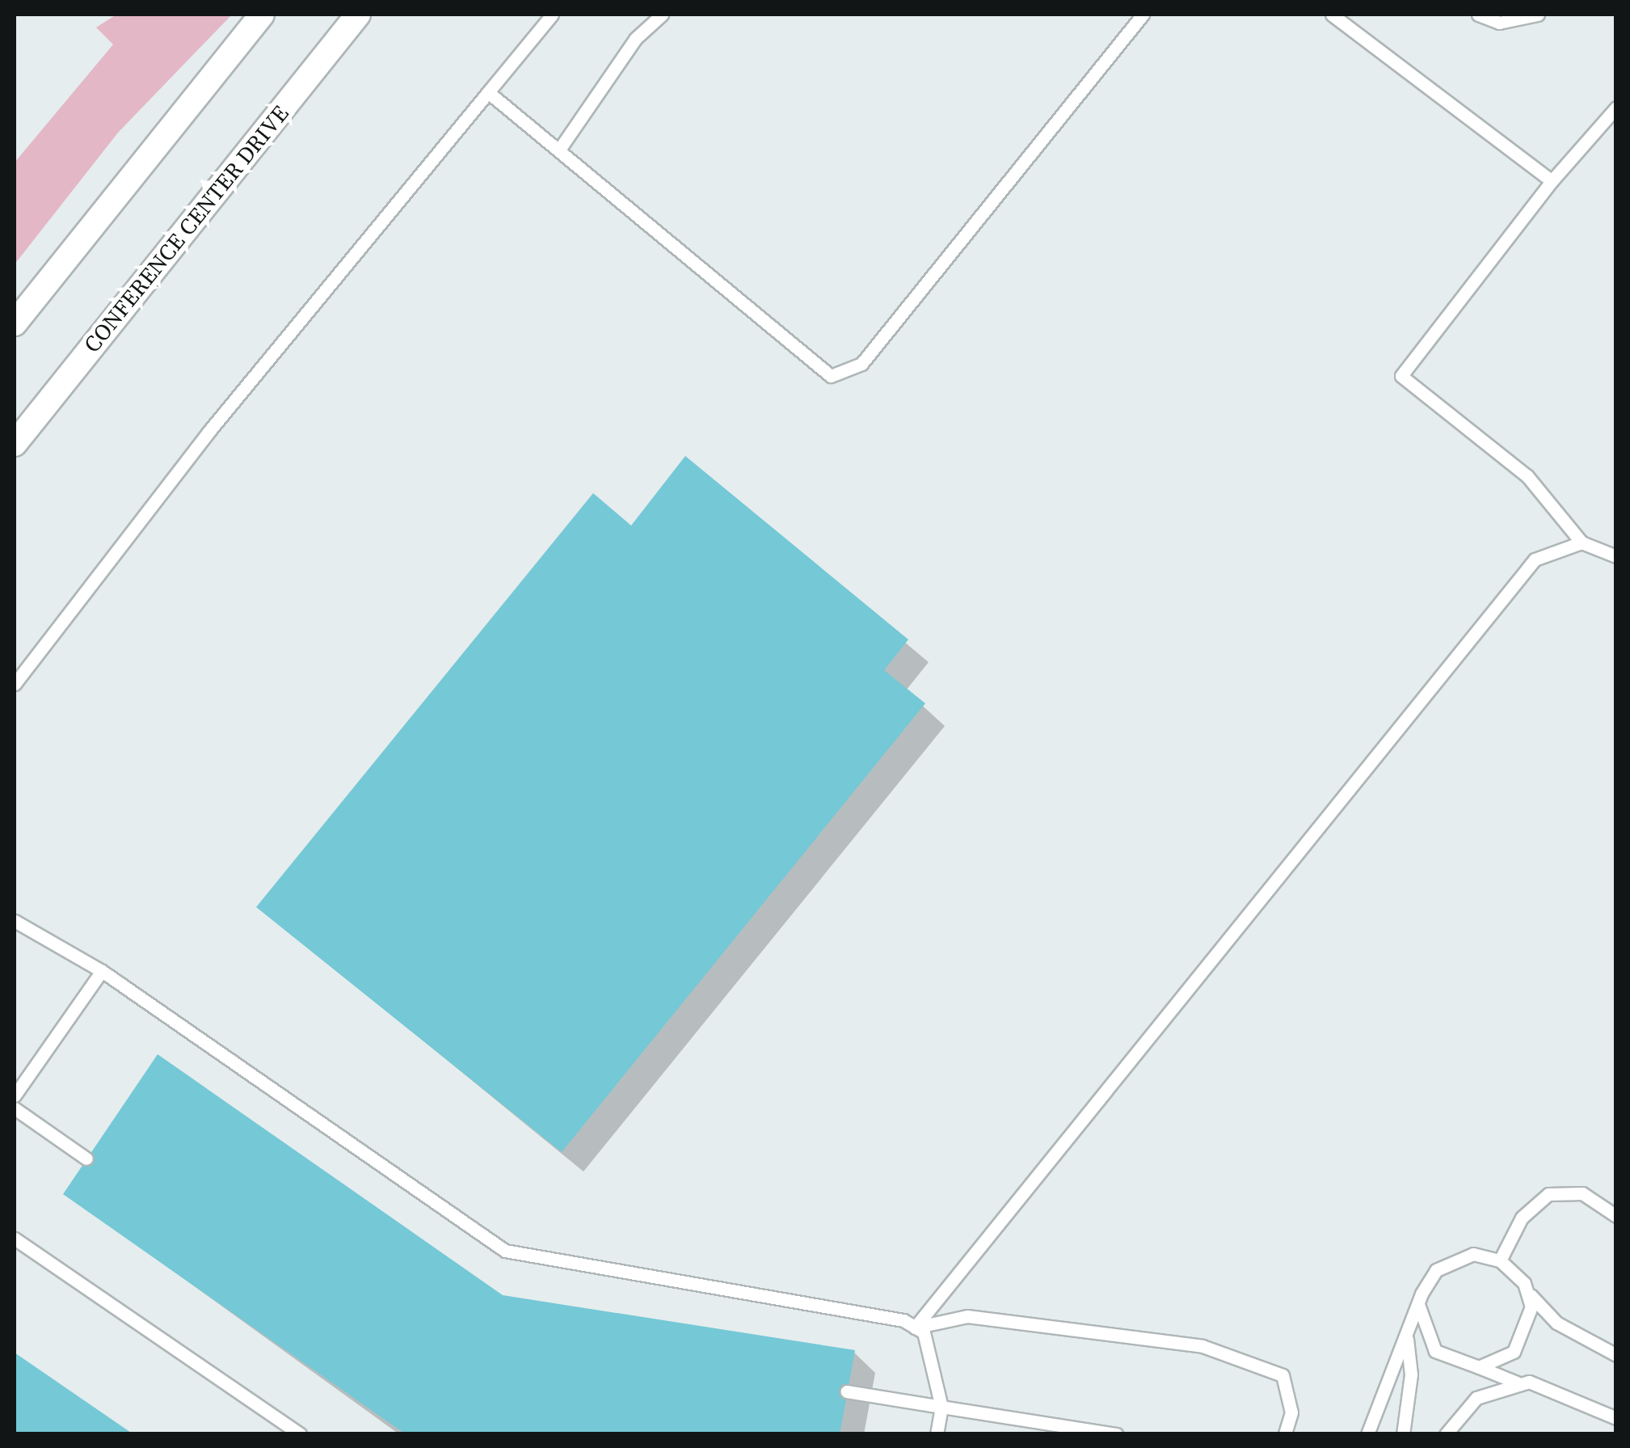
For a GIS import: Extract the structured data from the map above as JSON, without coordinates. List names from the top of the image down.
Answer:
{
  "streets": {
    "street": ["CONFERENCE CENTER DRIVE"]
  }
}
